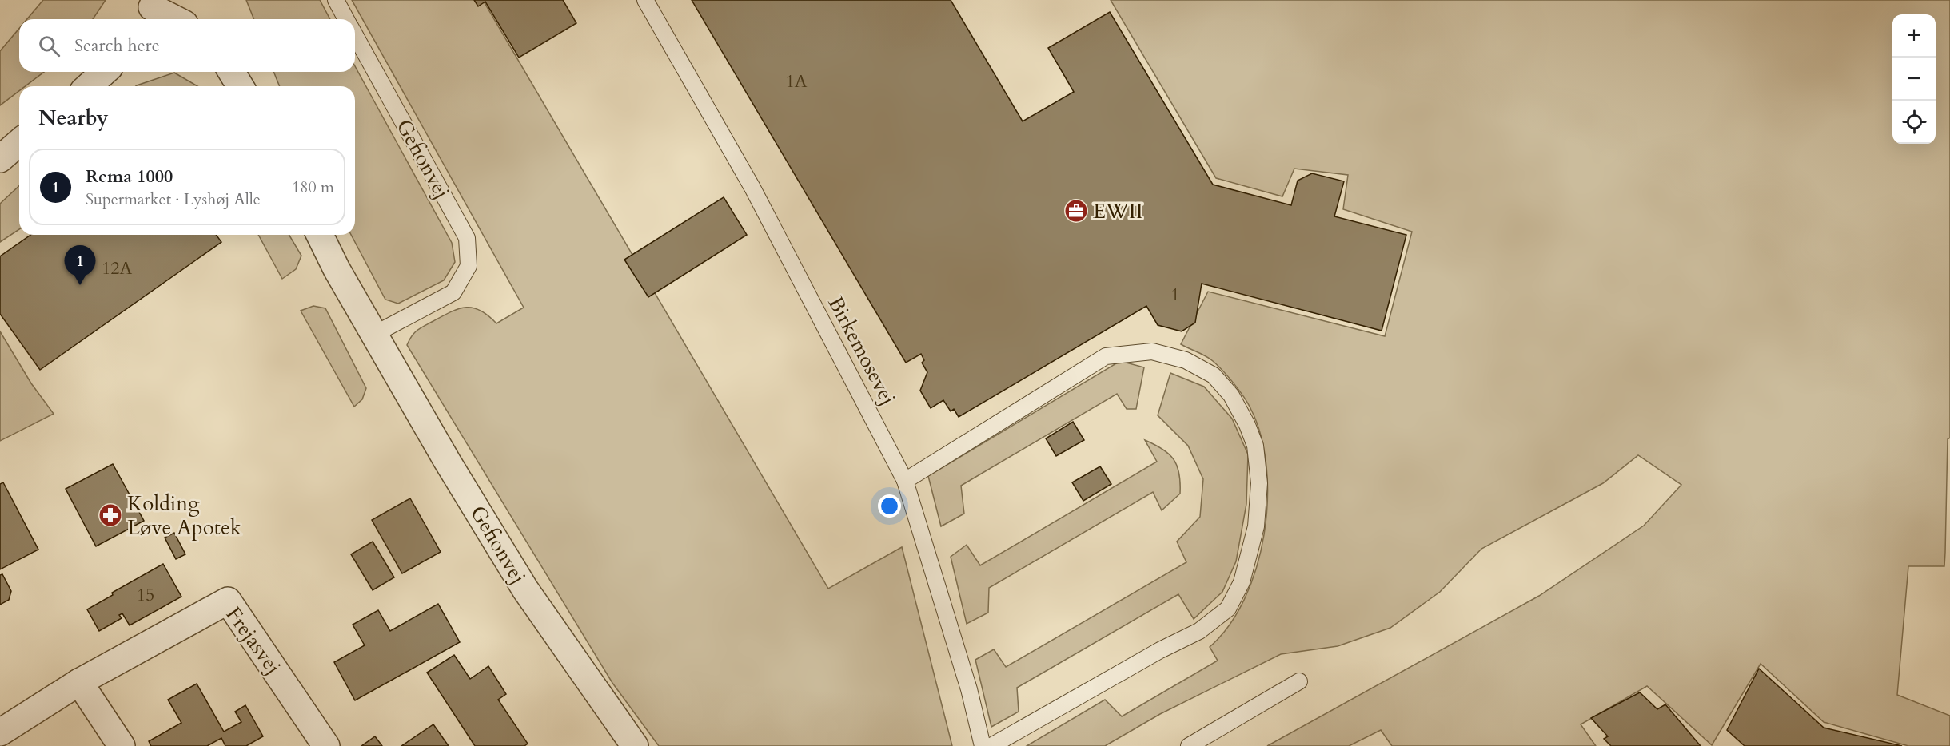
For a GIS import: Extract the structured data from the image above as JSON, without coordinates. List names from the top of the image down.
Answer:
{
  "streets": {
    "street": ["Gefionvej", "Frejasvej"],
    "lane": ["Birkemosevej"]
  },
  "places": {
    "office": ["EWII"],
    "pharmacy": ["Kolding Løve Apotek"]
  },
  "house_numbers": [
    "1A",
    "12A",
    "1",
    "15"
  ],
  "page": {
    "map_buttons": ["+", "−"],
    "search": "Search here",
    "heading": "Nearby",
    "list": [
      {
        "mark": "1",
        "name": "Rema 1000",
        "note": "Supermarket · Lyshøj Alle",
        "value": "180 m"
      }
    ],
    "pins": "1"
  }
}
